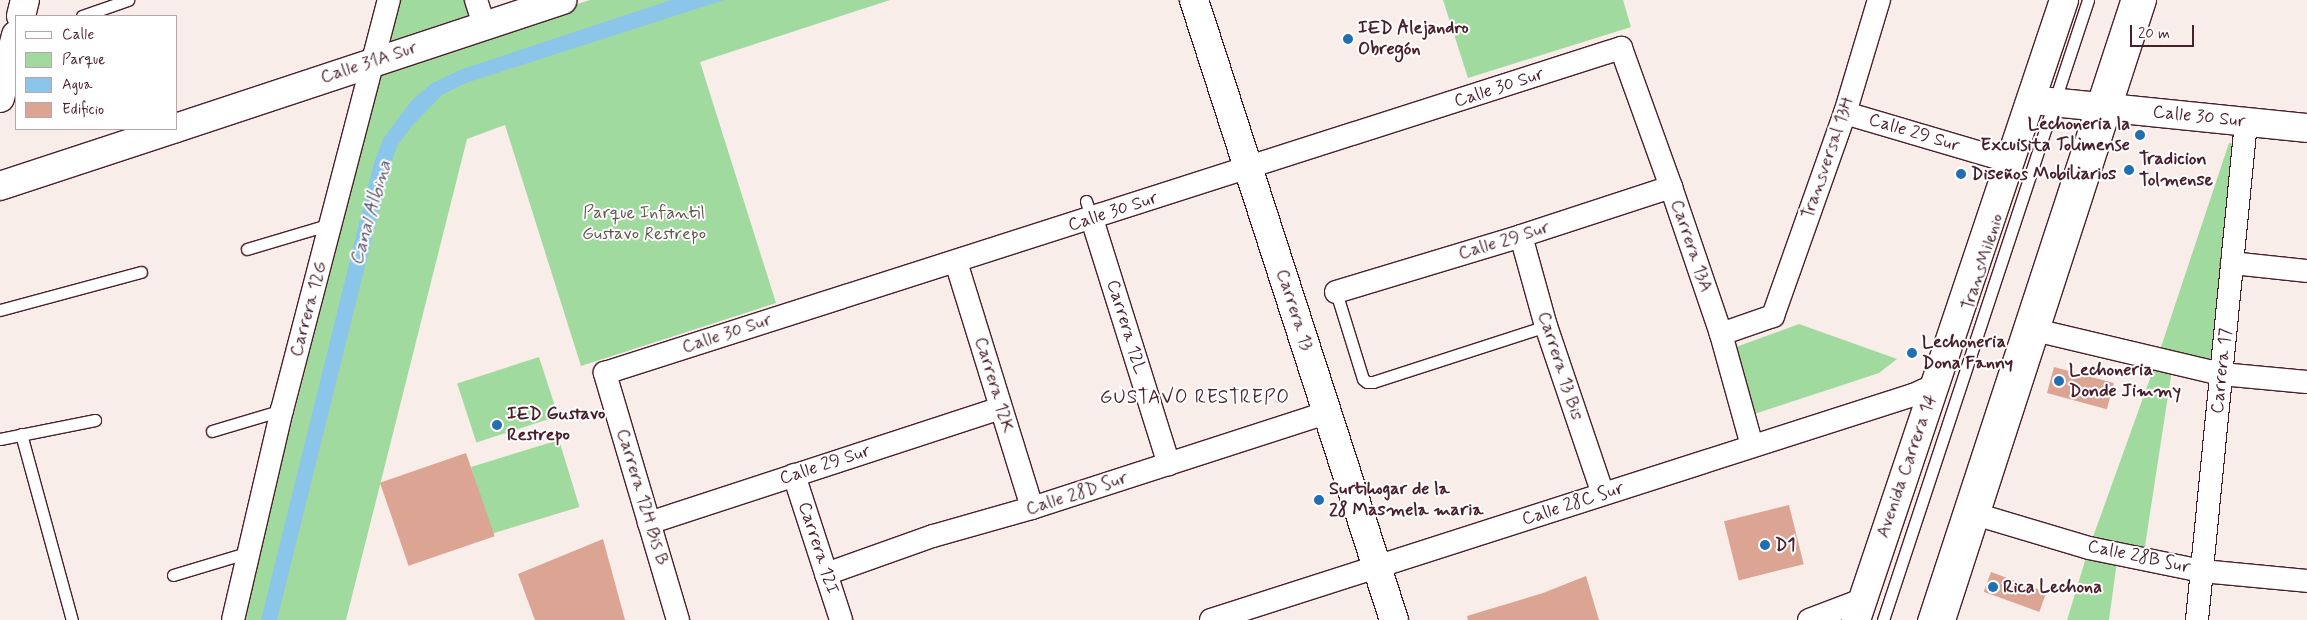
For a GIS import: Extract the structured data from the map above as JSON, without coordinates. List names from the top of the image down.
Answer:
{
  "streets": {
    "main road": [
      "Calle 31A Sur",
      "Calle 30 Sur",
      "Carrera 13",
      "Avenida Carrera 14"
    ],
    "street": [
      "Calle 29 Sur",
      "Transversal 13H",
      "Carrera 13A",
      "Carrera 12G",
      "Carrera 12L",
      "Carrera 13 Bis",
      "Carrera 17",
      "Carrera 12K",
      "Calle 28D Sur",
      "Carrera 12H Bis B",
      "Calle 28C Sur",
      "Carrera 12I",
      "Calle 28B Sur"
    ],
    "lane": ["TransMilenio"]
  },
  "crossings": [
    ["Calle 31A Sur", "Carrera 12G"],
    ["Calle 30 Sur", "Carrera 13A"],
    ["Calle 30 Sur", "TransMilenio"],
    ["Calle 30 Sur", "Carrera 13"],
    ["Calle 30 Sur", "Carrera 12L"],
    ["Calle 30 Sur", "Carrera 17"],
    ["Calle 30 Sur", "Carrera 12K"],
    ["Calle 30 Sur", "Avenida Carrera 14"],
    ["Calle 30 Sur", "Carrera 12H Bis B"],
    ["Calle 29 Sur", "Transversal 13H"],
    ["Calle 29 Sur", "Carrera 13A"],
    ["Calle 29 Sur", "Carrera 13 Bis"],
    ["Calle 29 Sur", "Carrera 12K"],
    ["Calle 29 Sur", "Avenida Carrera 14"],
    ["Calle 29 Sur", "Carrera 12H Bis B"],
    ["Calle 29 Sur", "Carrera 12I"],
    ["Transversal 13H", "Carrera 13A"],
    ["Carrera 13A", "Calle 28C Sur"],
    ["TransMilenio", "Avenida Carrera 14"],
    ["Carrera 13", "Calle 28D Sur"],
    ["Carrera 13", "Calle 28C Sur"],
    ["Carrera 12L", "Calle 28D Sur"],
    ["Carrera 13 Bis", "Calle 28C Sur"],
    ["Carrera 17", "Calle 28B Sur"],
    ["Carrera 12K", "Calle 28D Sur"],
    ["Avenida Carrera 14", "Calle 28C Sur"],
    ["Calle 28D Sur", "Carrera 12I"]
  ],
  "districts": ["GUSTAVO RESTREPO"],
  "water": ["Canal Albina"],
  "parks": ["Parque Infantil Gustavo Restrepo"],
  "places": [
    "IED Alejandro Obregón",
    "Lechoneria la Excuisita Tolimense",
    "Tradicion Tolmense",
    "Diseños Mobiliarios",
    "Lechoneria Dona Fanny",
    "Lechoneria Donde Jimmy",
    "IED Gustavo Restrepo",
    "Surtihogar de la 28 Masmela maria",
    "D1",
    "Rica Lechona"
  ],
  "legend": [
    "Calle",
    "Parque",
    "Agua",
    "Edificio"
  ],
  "scale_bar": "20 m"
}
